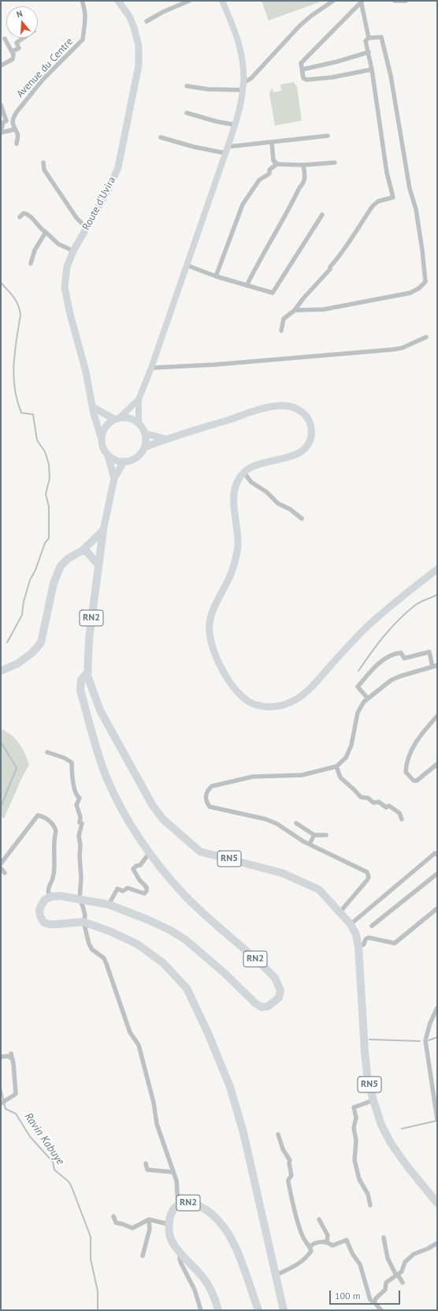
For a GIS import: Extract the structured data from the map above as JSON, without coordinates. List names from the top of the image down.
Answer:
{
  "streets": {
    "highway": ["RN2", "RN5"],
    "main road": ["Route d'Uvira"],
    "street": ["Avenue du Centre"]
  },
  "crossings": [
    ["RN2", "RN5"]
  ],
  "water": ["Ravin Kabuye"],
  "scale_bar": "100 m",
  "north": "top"
}
